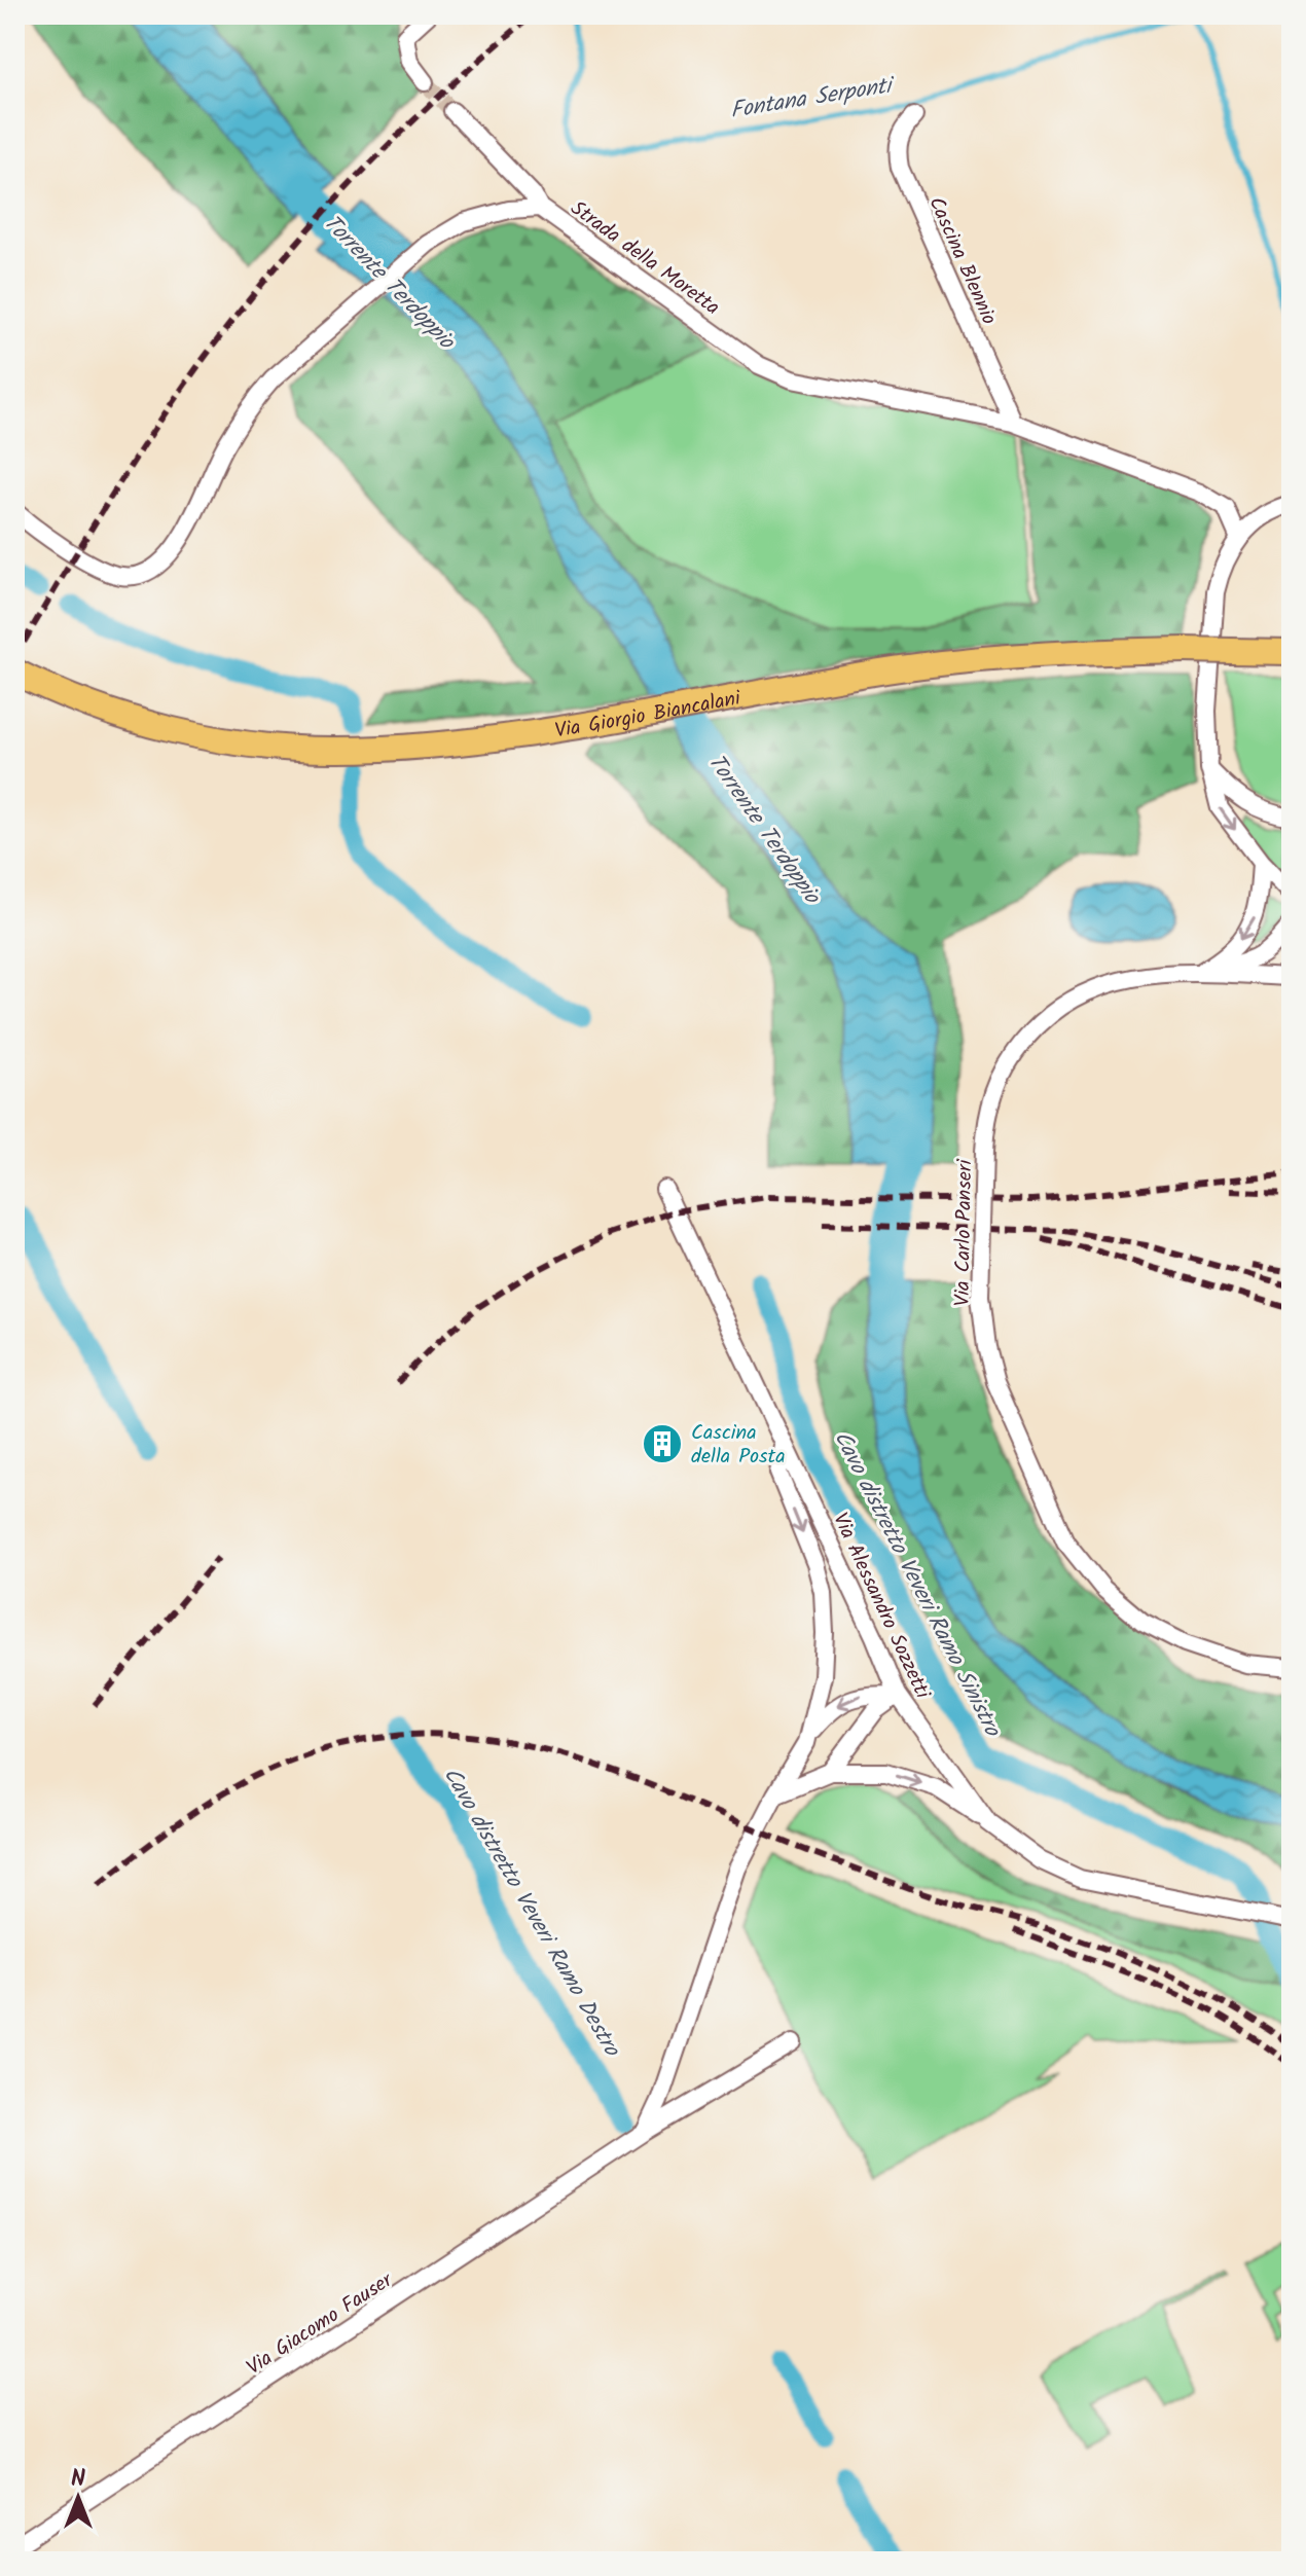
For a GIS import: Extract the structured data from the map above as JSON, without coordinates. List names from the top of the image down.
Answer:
{
  "streets": {
    "main road": ["Via Giorgio Biancalani"],
    "street": [
      "Strada della Moretta",
      "Cascina Blennio",
      "Via Carlo Panseri",
      "Via Alessandro Sozzetti",
      "Via Giacomo Fauser"
    ]
  },
  "crossings": [
    ["Strada della Moretta", "Cascina Blennio"]
  ],
  "water": [
    "Fontana Serponti",
    "Torrente Terdoppio",
    "Cavo distretto Veveri Ramo Sinistro",
    "Cavo distretto Veveri Ramo Destro"
  ],
  "places": {
    "building": ["Cascina della Posta"]
  },
  "north": "top"
}
